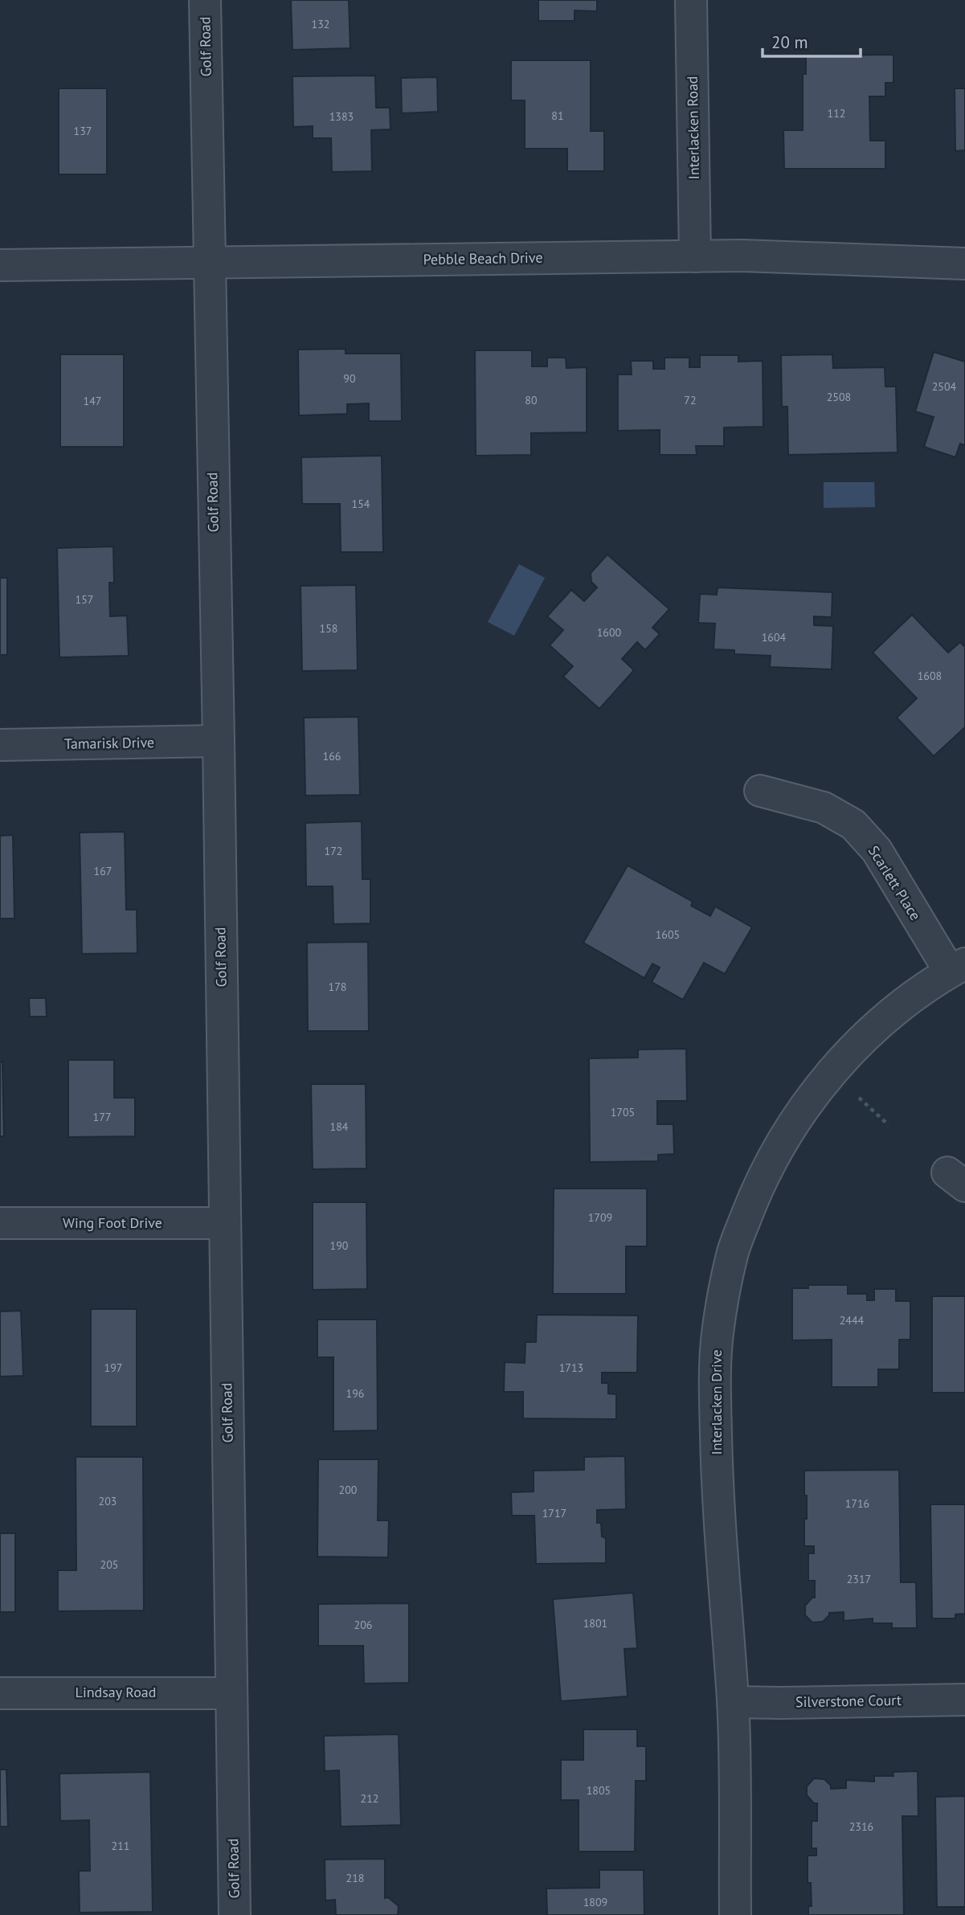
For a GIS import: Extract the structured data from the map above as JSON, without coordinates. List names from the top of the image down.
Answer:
{
  "streets": {
    "street": [
      "Golf Road",
      "Interlacken Road",
      "Pebble Beach Drive",
      "Tamarisk Drive",
      "Scarlett Place",
      "Wing Foot Drive",
      "Interlacken Drive",
      "Lindsay Road",
      "Silverstone Court"
    ]
  },
  "crossings": [
    ["Golf Road", "Pebble Beach Drive"],
    ["Golf Road", "Tamarisk Drive"],
    ["Golf Road", "Wing Foot Drive"],
    ["Golf Road", "Lindsay Road"],
    ["Interlacken Road", "Pebble Beach Drive"],
    ["Scarlett Place", "Interlacken Drive"],
    ["Interlacken Drive", "Silverstone Court"]
  ],
  "house_numbers": [
    "132",
    "112",
    "81",
    "1383",
    "137",
    "90",
    "2504",
    "2508",
    "80",
    "72",
    "147",
    "154",
    "157",
    "158",
    "1600",
    "1604",
    "1608",
    "166",
    "172",
    "167",
    "1605",
    "178",
    "1705",
    "177",
    "184",
    "1709",
    "190",
    "2444",
    "197",
    "1713",
    "196",
    "200",
    "203",
    "1716",
    "1717",
    "205",
    "2317",
    "1801",
    "206",
    "1805",
    "212",
    "2316",
    "211",
    "218",
    "1809"
  ],
  "scale_bar": "20 m"
}
